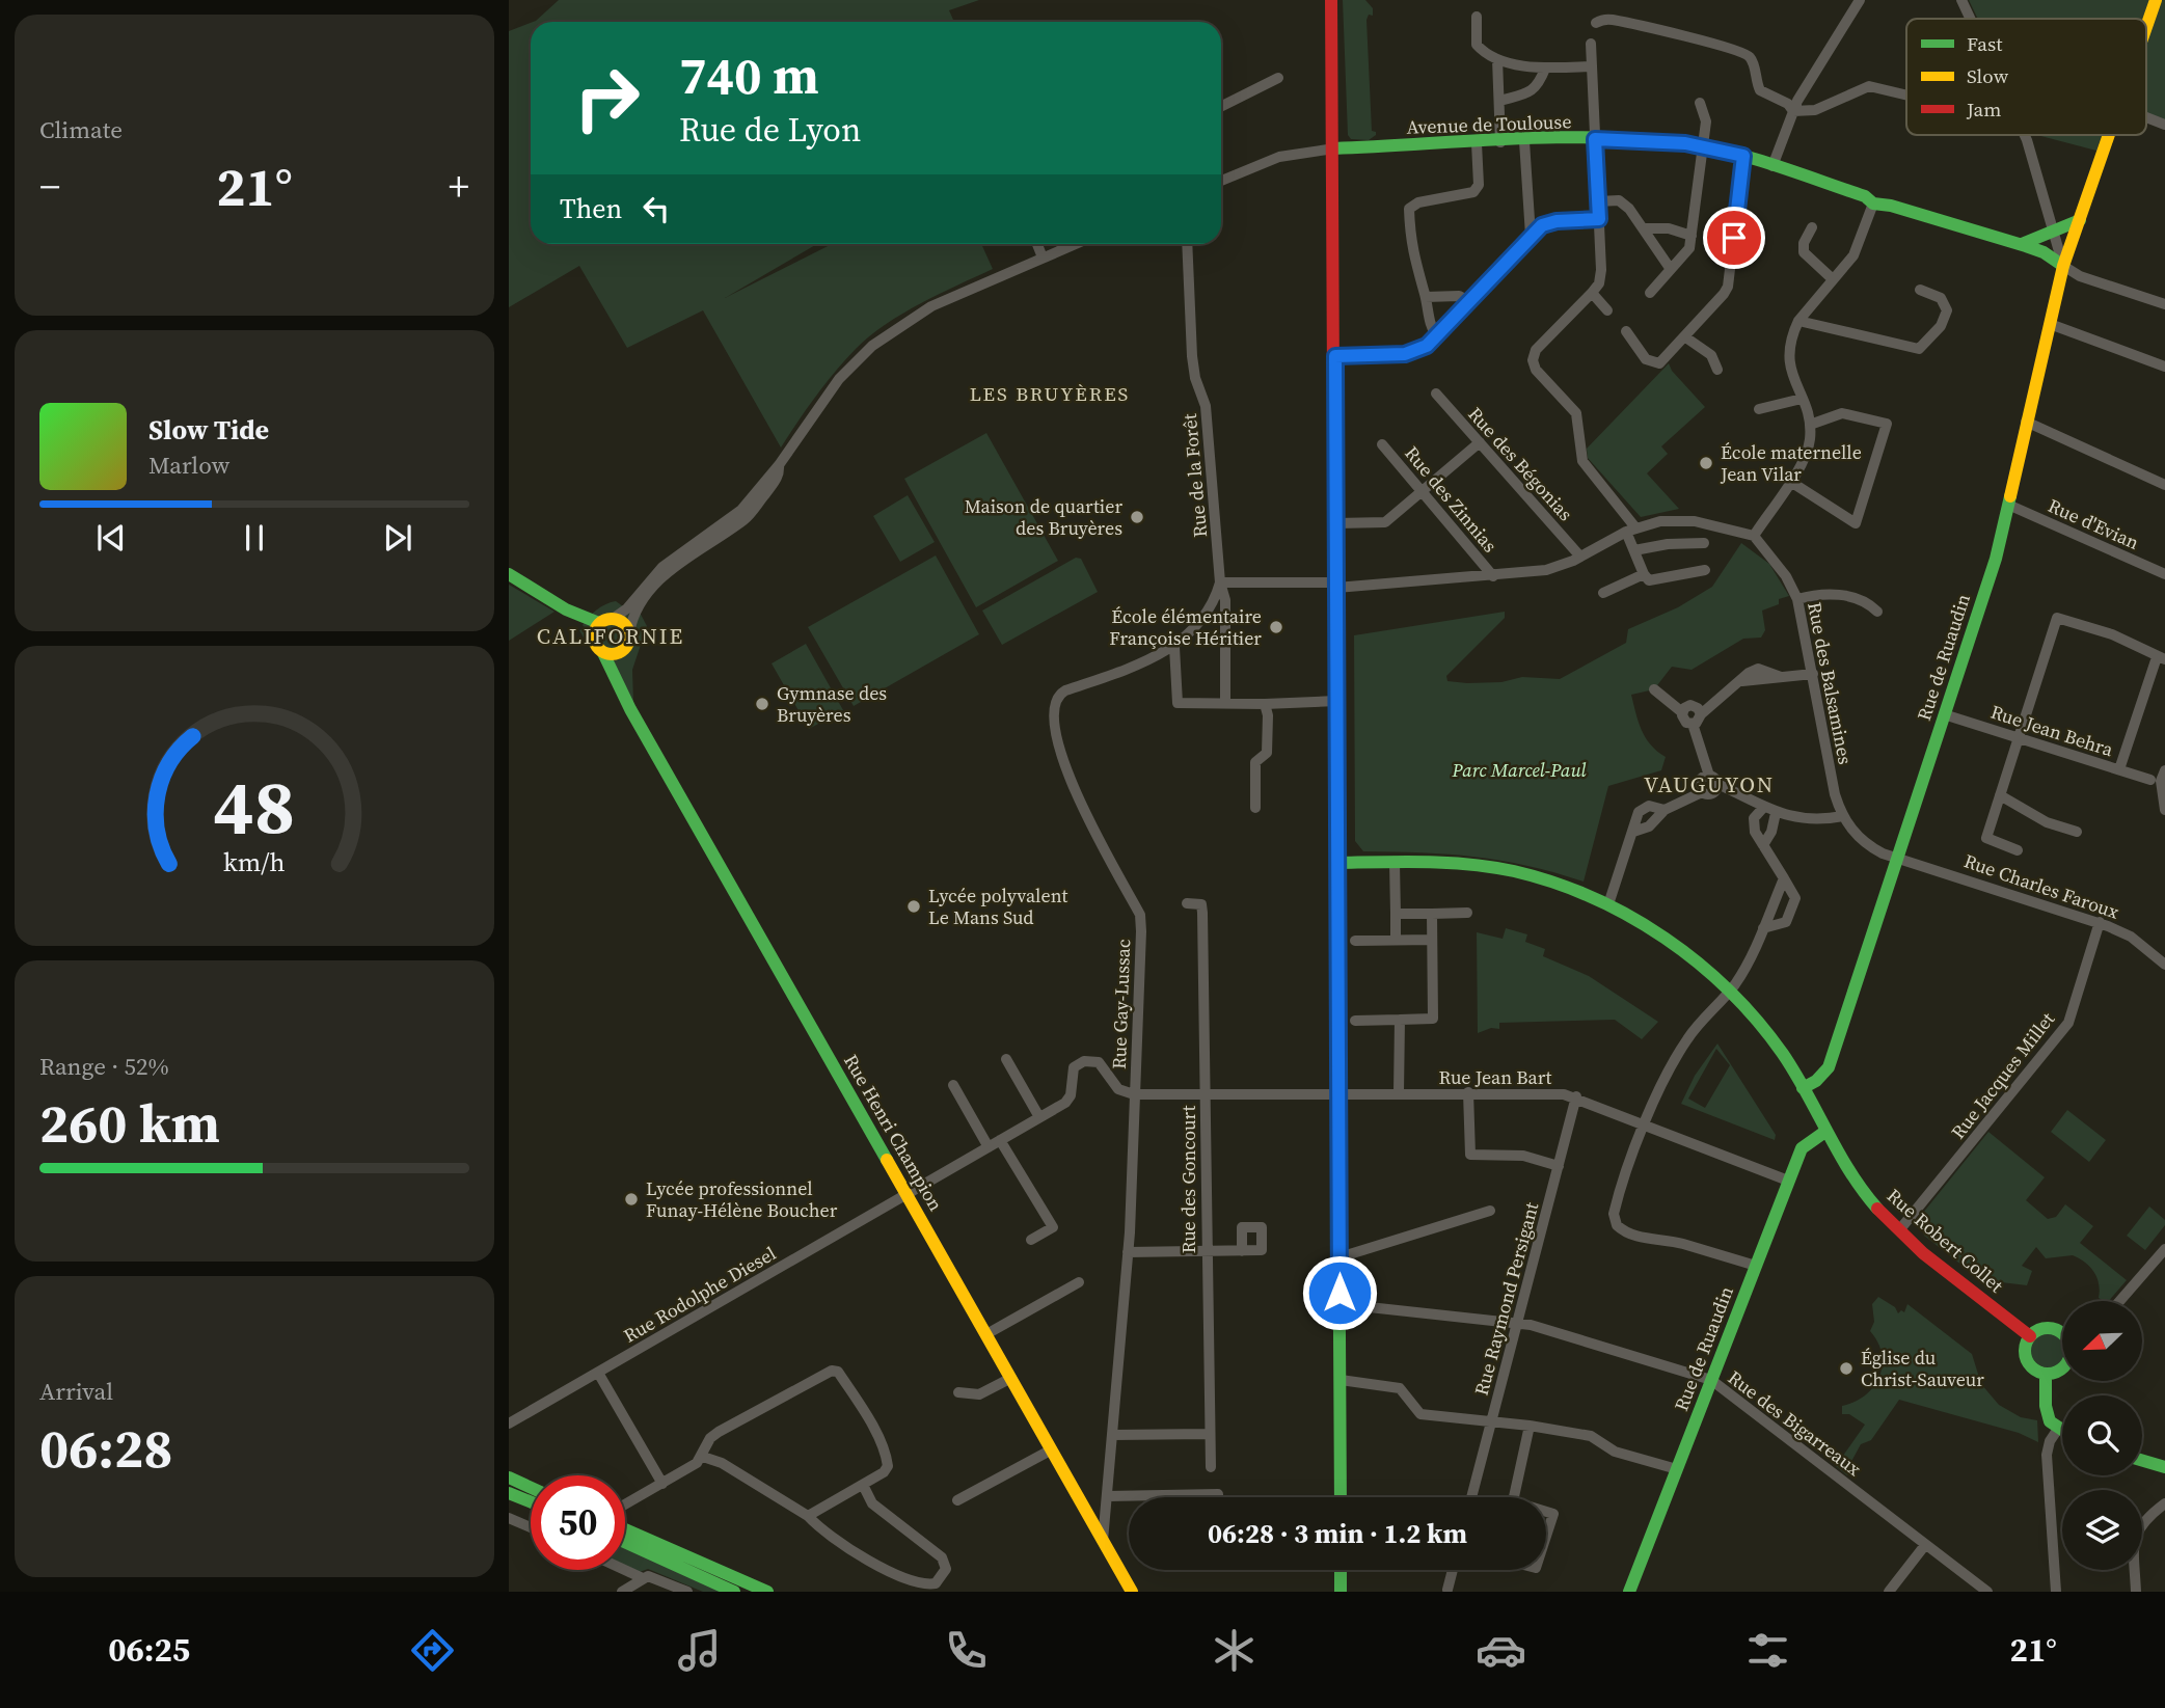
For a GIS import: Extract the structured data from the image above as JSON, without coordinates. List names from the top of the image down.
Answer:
{
  "streets": {
    "street": [
      "Avenue de Toulouse",
      "Rue des Bégonias",
      "Rue de la Forêt",
      "Rue des Zinnias",
      "Rue d'Evian",
      "Rue de Ruaudin",
      "Rue des Balsamines",
      "Rue Jean Behra",
      "Rue Charles Faroux",
      "Rue Gay-Lussac",
      "Rue Jacques Millet",
      "Rue Jean Bart",
      "Rue Henri Champion",
      "Rue des Goncourt",
      "Rue Robert Collet",
      "Rue Rodolphe Diesel",
      "Rue Raymond Persigant",
      "Rue des Bigarreaux"
    ]
  },
  "crossings": [
    ["Avenue de Toulouse", "Rue de Ruaudin"],
    ["Rue de la Forêt", "Rue Gay-Lussac"],
    ["Rue d'Evian", "Rue de Ruaudin"],
    ["Rue de Ruaudin", "Rue des Balsamines"],
    ["Rue de Ruaudin", "Rue Jean Behra"],
    ["Rue de Ruaudin", "Rue Charles Faroux"],
    ["Rue de Ruaudin", "Rue Jean Bart"],
    ["Rue de Ruaudin", "Rue Robert Collet"],
    ["Rue de Ruaudin", "Rue des Bigarreaux"],
    ["Rue des Balsamines", "Rue Charles Faroux"],
    ["Rue Charles Faroux", "Rue Jacques Millet"],
    ["Rue Gay-Lussac", "Rue Jean Bart"],
    ["Rue Gay-Lussac", "Rue Henri Champion"],
    ["Rue Gay-Lussac", "Rue Rodolphe Diesel"],
    ["Rue Jacques Millet", "Rue Robert Collet"],
    ["Rue Jean Bart", "Rue des Goncourt"],
    ["Rue Jean Bart", "Rue Rodolphe Diesel"],
    ["Rue Jean Bart", "Rue Raymond Persigant"],
    ["Rue Henri Champion", "Rue Rodolphe Diesel"],
    ["Rue Raymond Persigant", "Rue des Bigarreaux"]
  ],
  "districts": ["LES BRUYÈRES", "CALIFORNIE", "VAUGUYON"],
  "parks": ["Parc Marcel-Paul"],
  "places": [
    "École maternelle Jean Vilar",
    "Maison de quartier des Bruyères",
    "École élémentaire Françoise Héritier",
    "Gymnase des Bruyères",
    "Lycée polyvalent Le Mans Sud",
    "Lycée professionnel Funay-Hélène Boucher",
    "Église du Christ-Sauveur"
  ],
  "legend": ["Fast", "Slow", "Jam"],
  "north": "bottom left",
  "page": {
    "tile": [
      "Climate",
      ["Range · 52%", "260 km"],
      ["Arrival", "06:28"]
    ],
    "turn": ["740 m", "Rue de Lyon"],
    "heat": ["−", "21°", "+"],
    "then": "Then",
    "song": ["Slow Tide", "Marlow"],
    "limit": "50",
    "trip": "06:28 · 3 min · 1.2 km",
    "tabs": ["06:25", "21°"],
    "gauge": ["48", "km/h"]
  }
}
